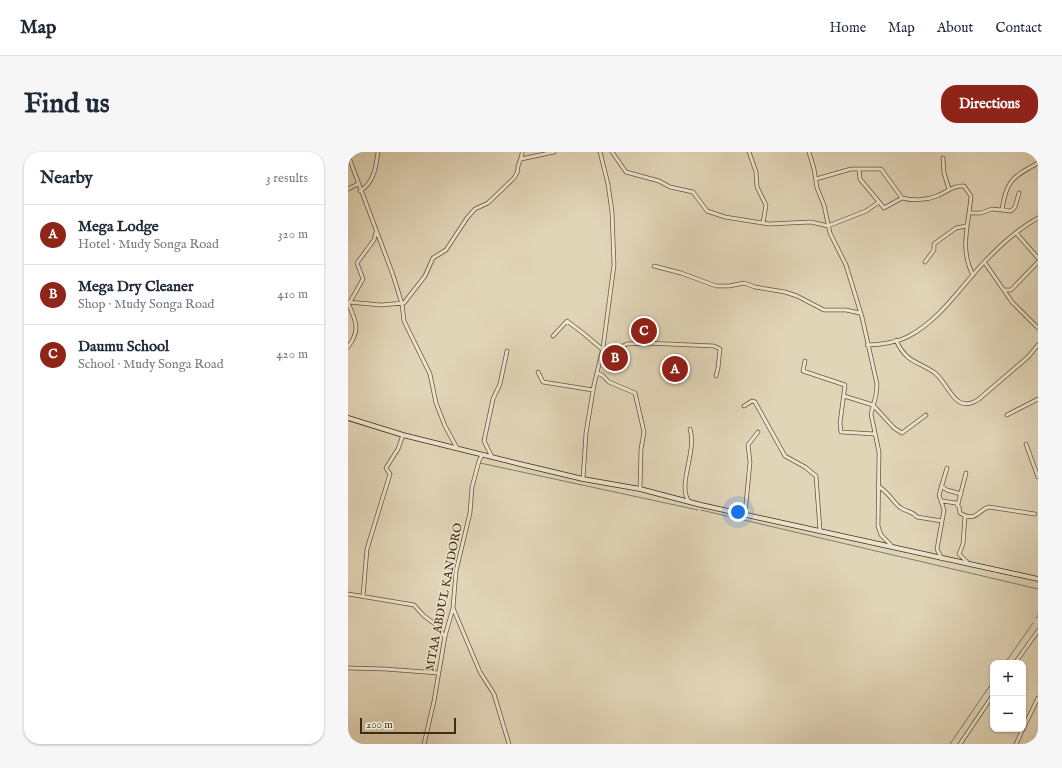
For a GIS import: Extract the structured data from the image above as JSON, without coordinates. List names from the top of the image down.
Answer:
{
  "streets": {
    "street": ["MTAA ABDUL KANDORO"]
  },
  "scale_bar": "200 m",
  "page": {
    "header": "Map",
    "nav": [
      "Home",
      "Map",
      "About",
      "Contact"
    ],
    "buttons": "Directions",
    "title": "Find us",
    "heading": ["Nearby", "3 results"],
    "list": [
      {
        "mark": "A",
        "name": "Mega Lodge",
        "note": "Hotel · Mudy Songa Road",
        "value": "320 m"
      },
      {
        "mark": "B",
        "name": "Mega Dry Cleaner",
        "note": "Shop · Mudy Songa Road",
        "value": "410 m"
      },
      {
        "mark": "C",
        "name": "Daumu School",
        "note": "School · Mudy Songa Road",
        "value": "420 m"
      }
    ],
    "pins": ["C", "B", "A"],
    "map_buttons": ["+", "−"],
    "scale": "200 m"
  }
}
